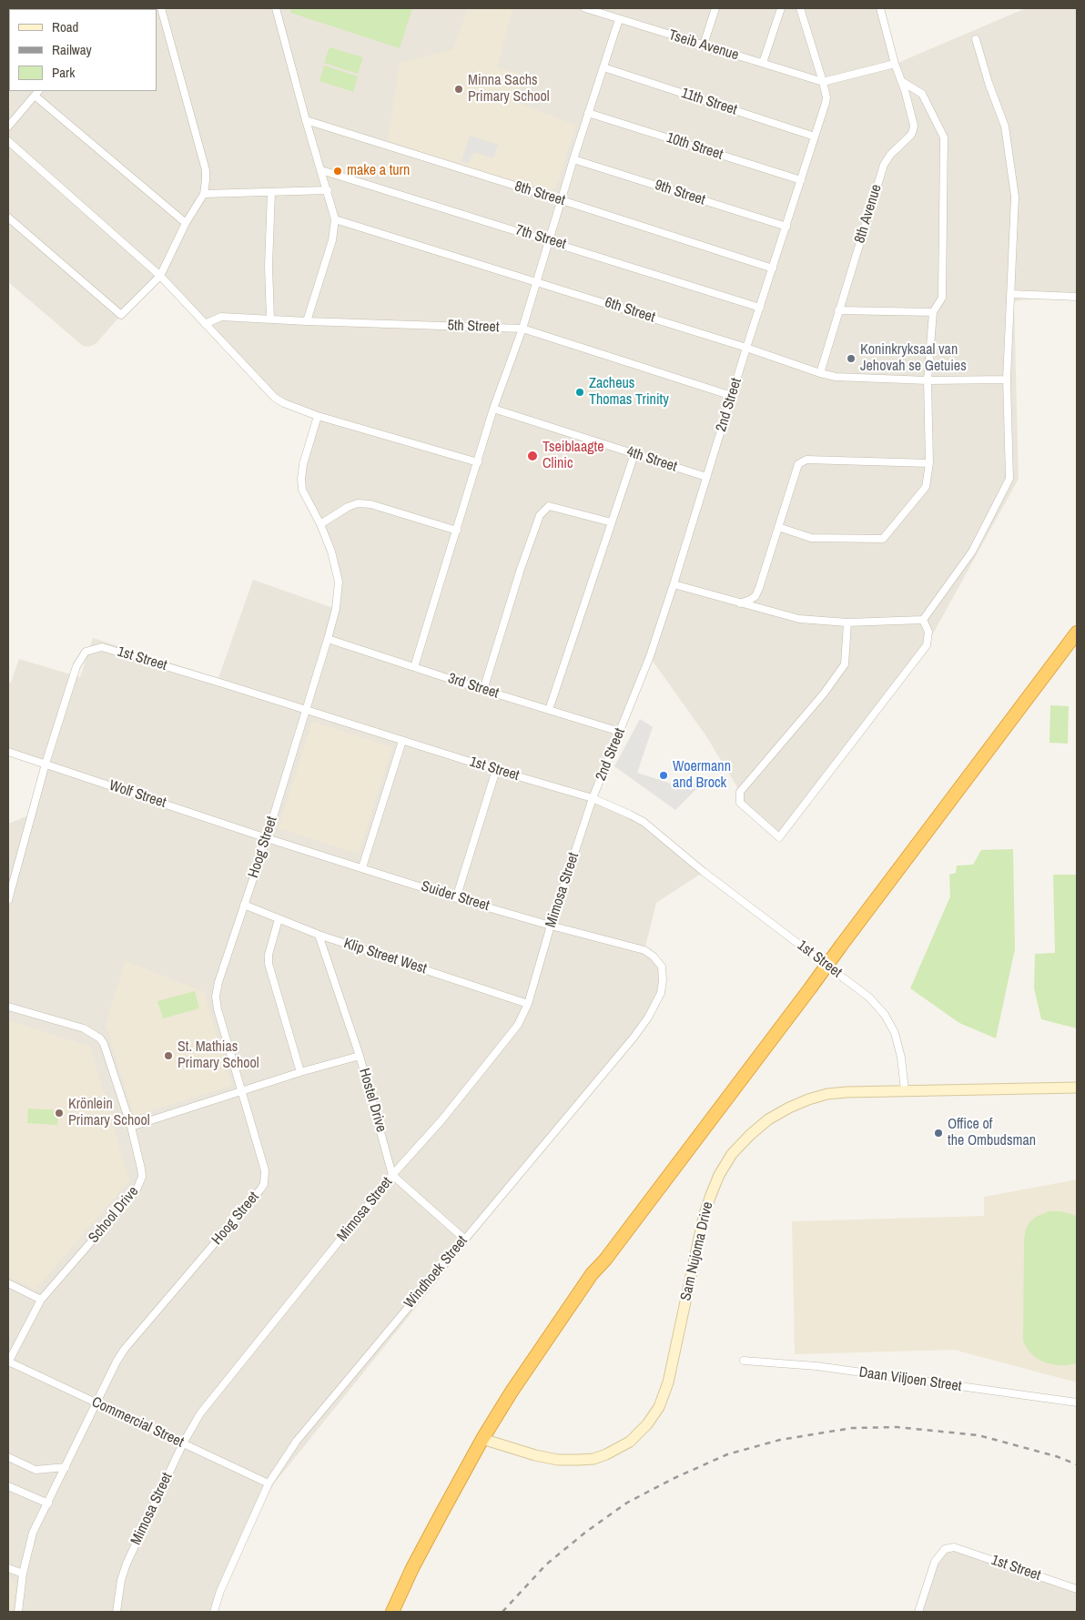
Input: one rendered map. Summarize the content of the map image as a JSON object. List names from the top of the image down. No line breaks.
{"streets":{"main road":["Sam Nujoma Drive"],"street":["Tseib Avenue","11th Street","10th Street","9th Street","8th Street","8th Avenue","7th Street","6th Street","5th Street","2nd Street","4th Street","1st Street","3rd Street","Wolf Street","Hoog Street","Mimosa Street","Suider Street","Klip Street West","Hostel Drive","School Drive","Windhoek Street","Daan Viljoen Street","Commercial Street"]},"crossings":[["Tseib Avenue","2nd Street"],["11th Street","2nd Street"],["10th Street","2nd Street"],["9th Street","2nd Street"],["8th Street","2nd Street"],["8th Avenue","6th Street"],["7th Street","2nd Street"],["6th Street","2nd Street"],["5th Street","2nd Street"],["2nd Street","4th Street"],["2nd Street","1st Street"],["2nd Street","3rd Street"],["2nd Street","Mimosa Street"],["1st Street","Wolf Street"],["1st Street","Hoog Street"],["1st Street","Mimosa Street"],["1st Street","Sam Nujoma Drive"],["3rd Street","Hoog Street"],["Wolf Street","Hoog Street"],["Wolf Street","Suider Street"],["Hoog Street","Suider Street"],["Hoog Street","Klip Street West"],["Hoog Street","Commercial Street"],["Mimosa Street","Suider Street"],["Mimosa Street","Klip Street West"],["Mimosa Street","Hostel Drive"],["Mimosa Street","Commercial Street"],["Suider Street","Windhoek Street"],["Klip Street West","Hostel Drive"],["School Drive","Commercial Street"],["Windhoek Street","Commercial Street"]],"places":["Minna Sachs Primary School","make a turn","Koninkryksaal van Jehovah se Getuies","Zacheus Thomas Trinity","Tseiblaagte Clinic","Woermann and Brock","St. Mathias Primary School","Krönlein Primary School","Office of the Ombudsman"],"legend":["Road","Railway","Park"]}
